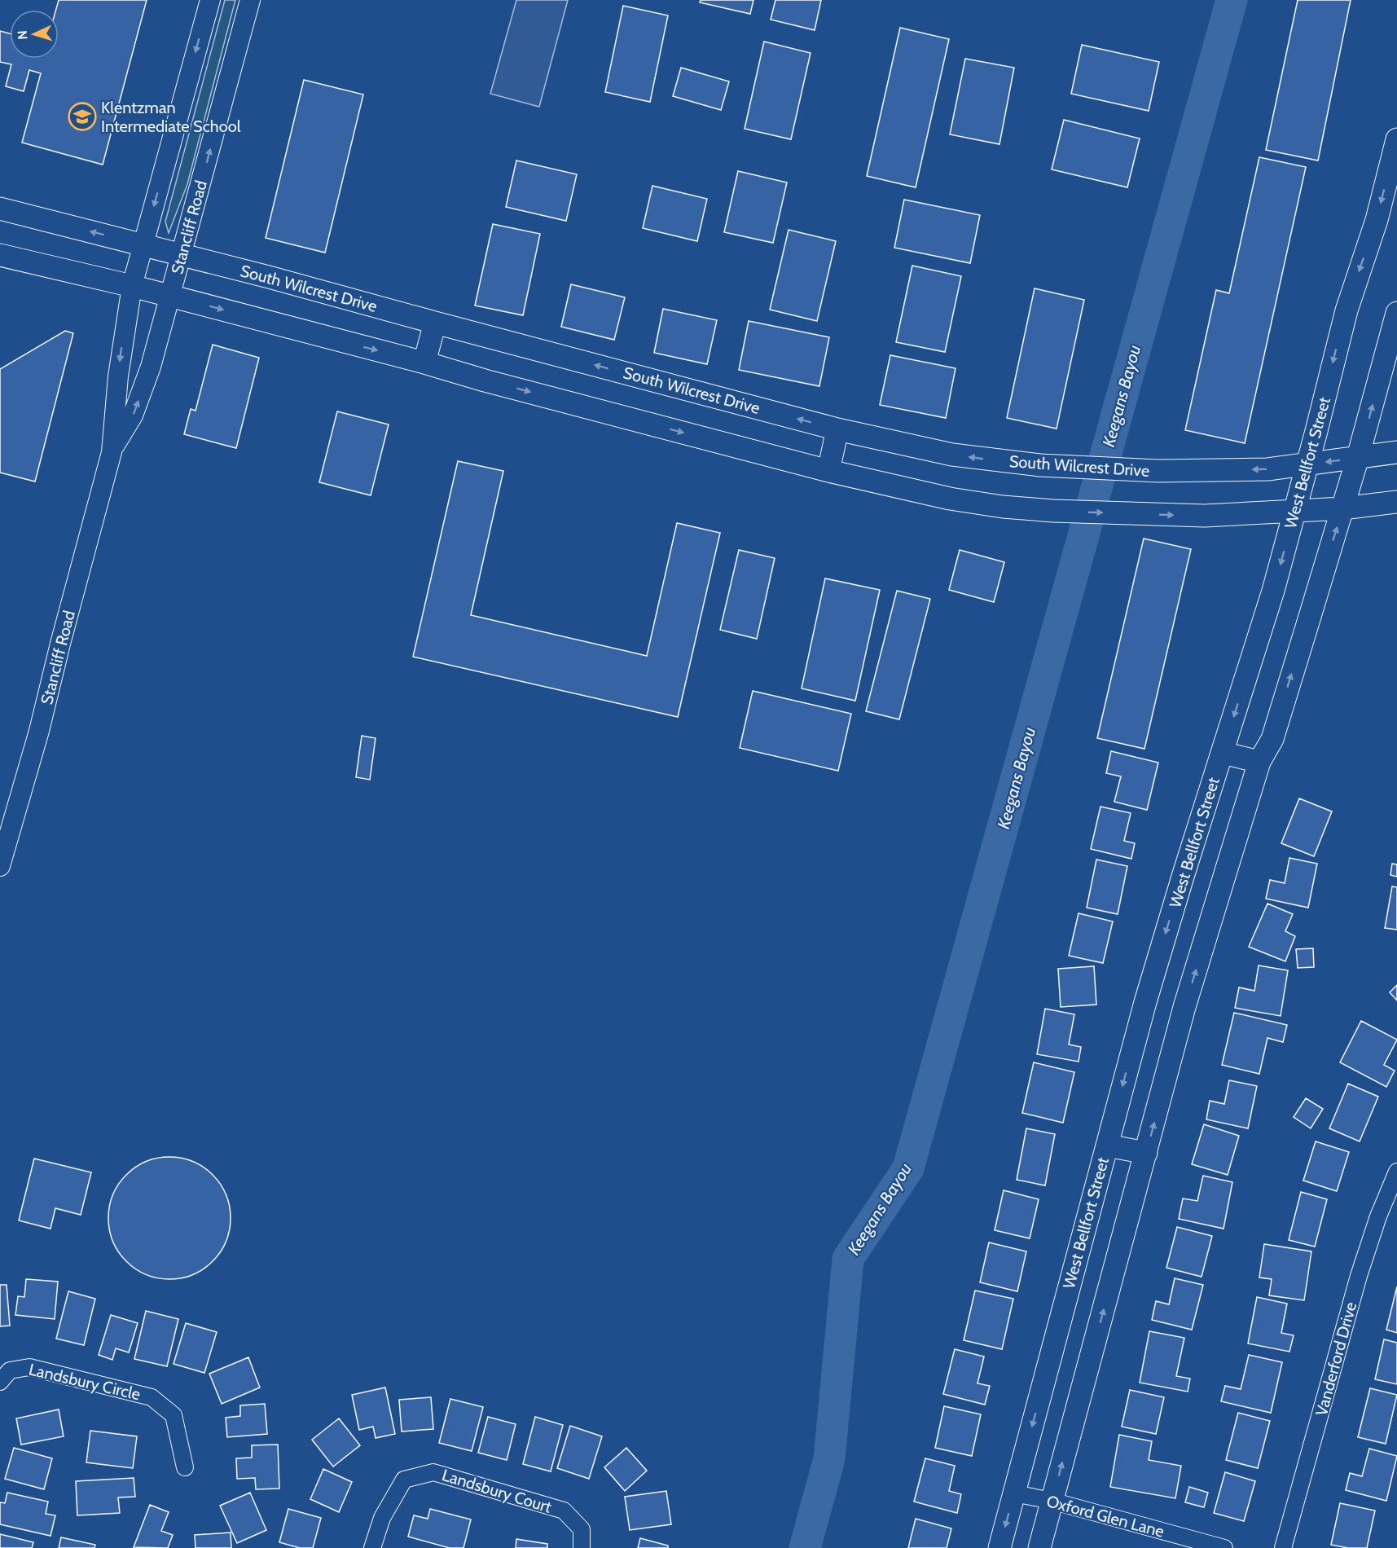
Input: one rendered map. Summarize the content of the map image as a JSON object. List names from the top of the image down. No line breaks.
{"streets":{"main road":["South Wilcrest Drive","West Bellfort Street"],"street":["Stancliff Road","Vanderford Drive","Landsbury Circle","Landsbury Court","Oxford Glen Lane"]},"crossings":[["Stancliff Road","South Wilcrest Drive"],["South Wilcrest Drive","West Bellfort Street"],["West Bellfort Street","Oxford Glen Lane"]],"water":["Keegans Bayou"],"places":{"school or university":["Klentzman Intermediate School"]},"north":"left"}
